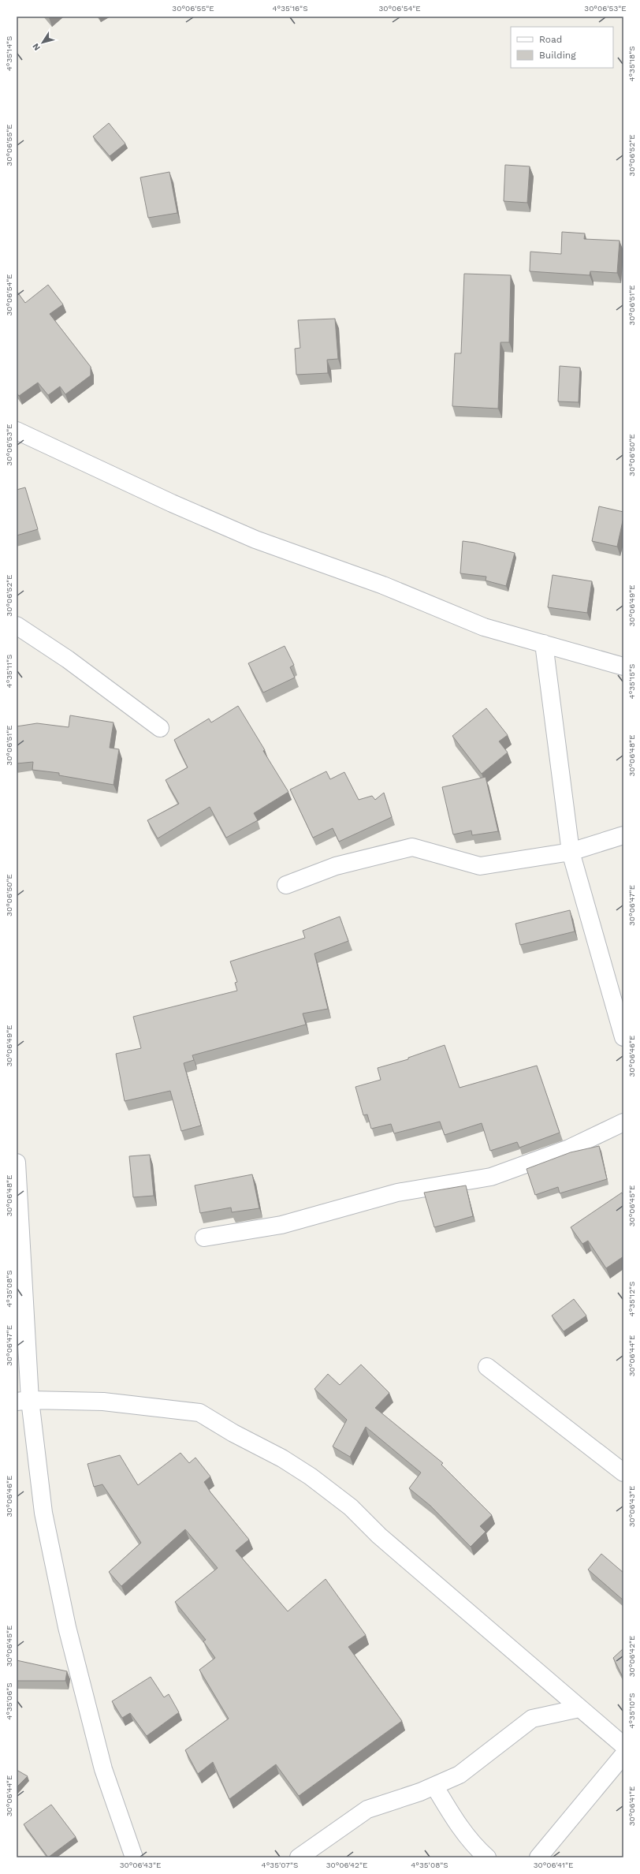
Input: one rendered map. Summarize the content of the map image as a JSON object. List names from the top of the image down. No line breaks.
{"legend":["Road","Building"],"north":"bottom left","coordinates":["30°06'55\"E","4°35'16\"S","30°06'54\"E","30°06'53\"E","4°35'14\"S","4°35'18\"S","30°06'52\"E","30°06'51\"E","30°06'50\"E","30°06'49\"E","4°35'11\"S","4°35'15\"S","30°06'48\"E","30°06'47\"E","30°06'46\"E","30°06'45\"E","4°35'08\"S","4°35'12\"S","30°06'44\"E","30°06'43\"E","30°06'42\"E","4°35'06\"S","4°35'10\"S","30°06'41\"E","4°35'07\"S"]}
